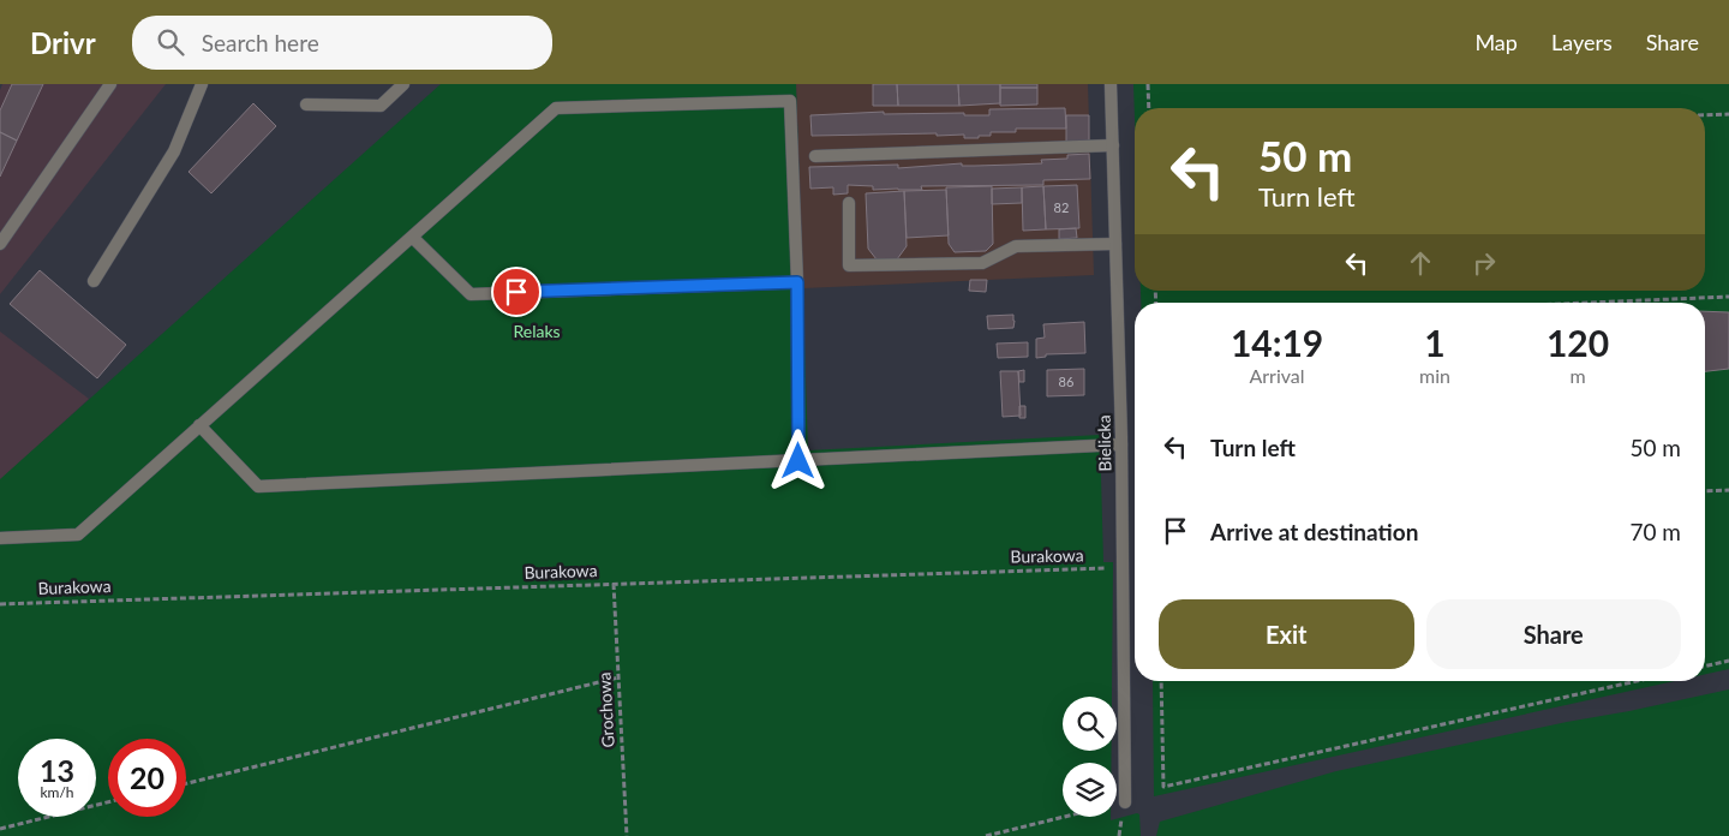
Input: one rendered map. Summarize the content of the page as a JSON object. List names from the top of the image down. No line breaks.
{"streets":{"street":["Bielicka"],"path":["Burakowa","Grochowa"]},"crossings":[["Bielicka","Burakowa"],["Burakowa","Grochowa"]],"parks":["Relaks"],"house_numbers":["82","86"],"page":{"header":"Drivr","search":"Search here","nav":["Map","Layers","Share"],"turn":["50 m","Turn left"],"eta":["14:19","Arrival","1","min","120","m"],"list":[{"name":"Turn left","value":"50 m"},{"name":"Arrive at destination","value":"70 m"}],"buttons":["Exit","Share"],"speed":"13 km/h","limit":"20"}}
